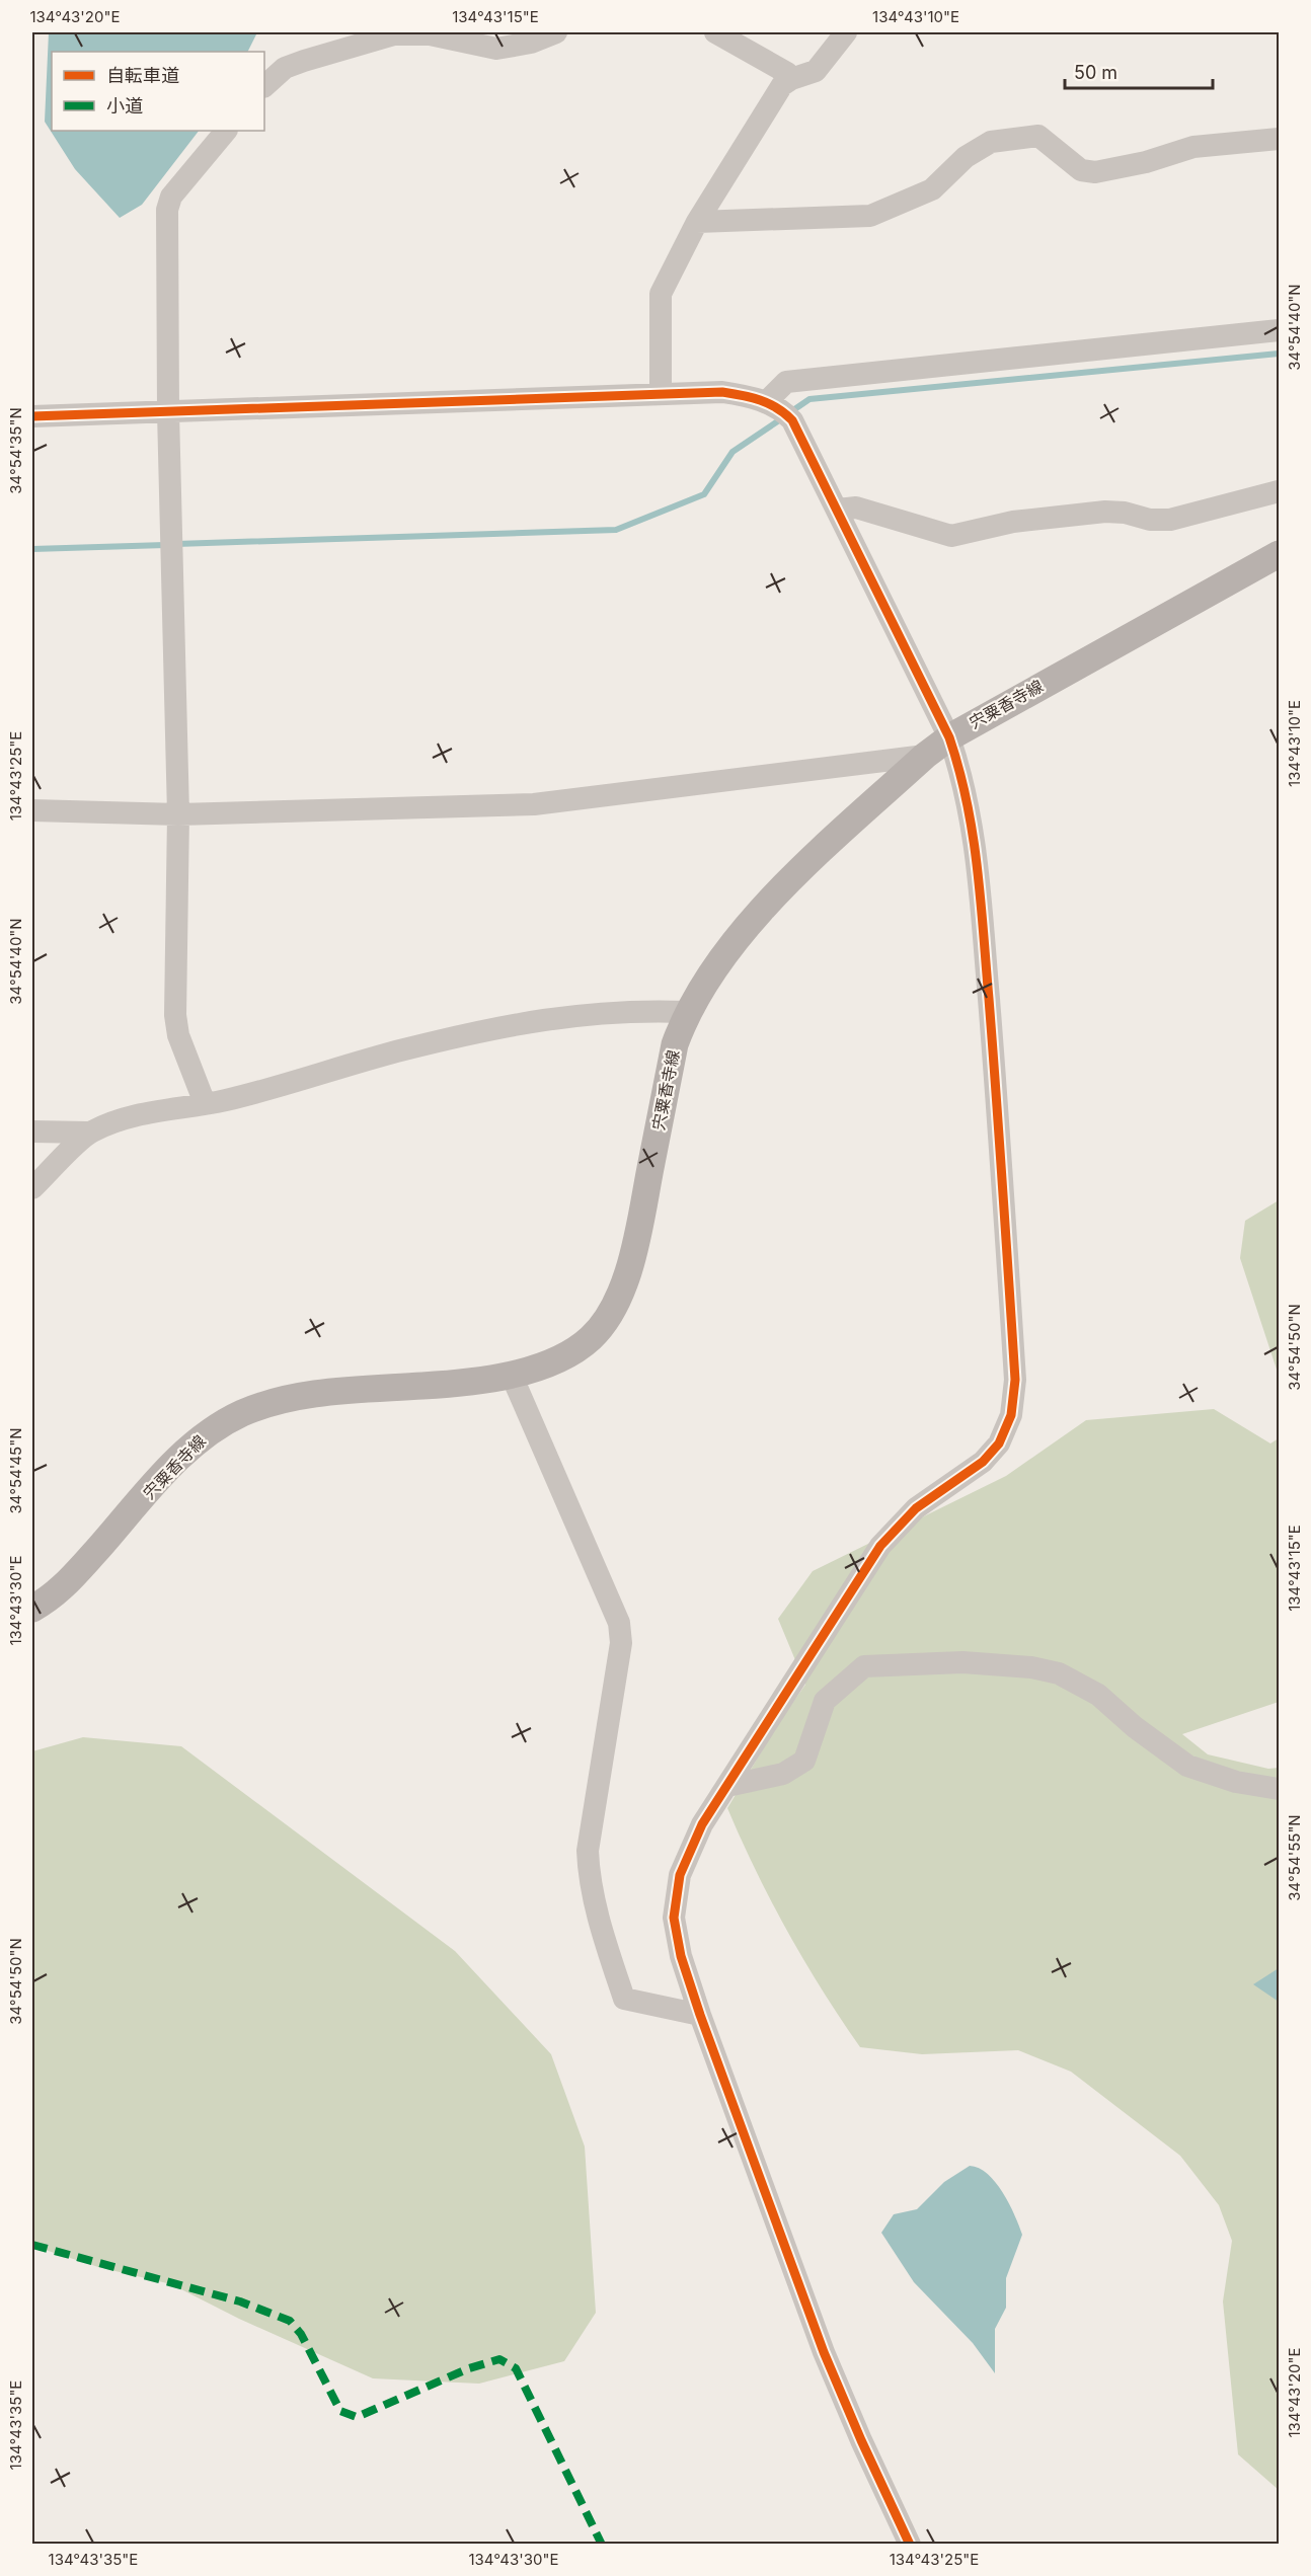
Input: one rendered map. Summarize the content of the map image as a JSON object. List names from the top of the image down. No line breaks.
{"streets":{"main road":["宍粟香寺線"]},"legend":["自転車道","小道"],"scale_bar":"50 m","coordinates":["134°43'20\"E","134°43'15\"E","134°43'10\"E","34°54'40\"N","34°54'35\"N","134°43'25\"E","34°54'50\"N","34°54'45\"N","134°43'30\"E","34°54'55\"N","134°43'35\"E"]}
